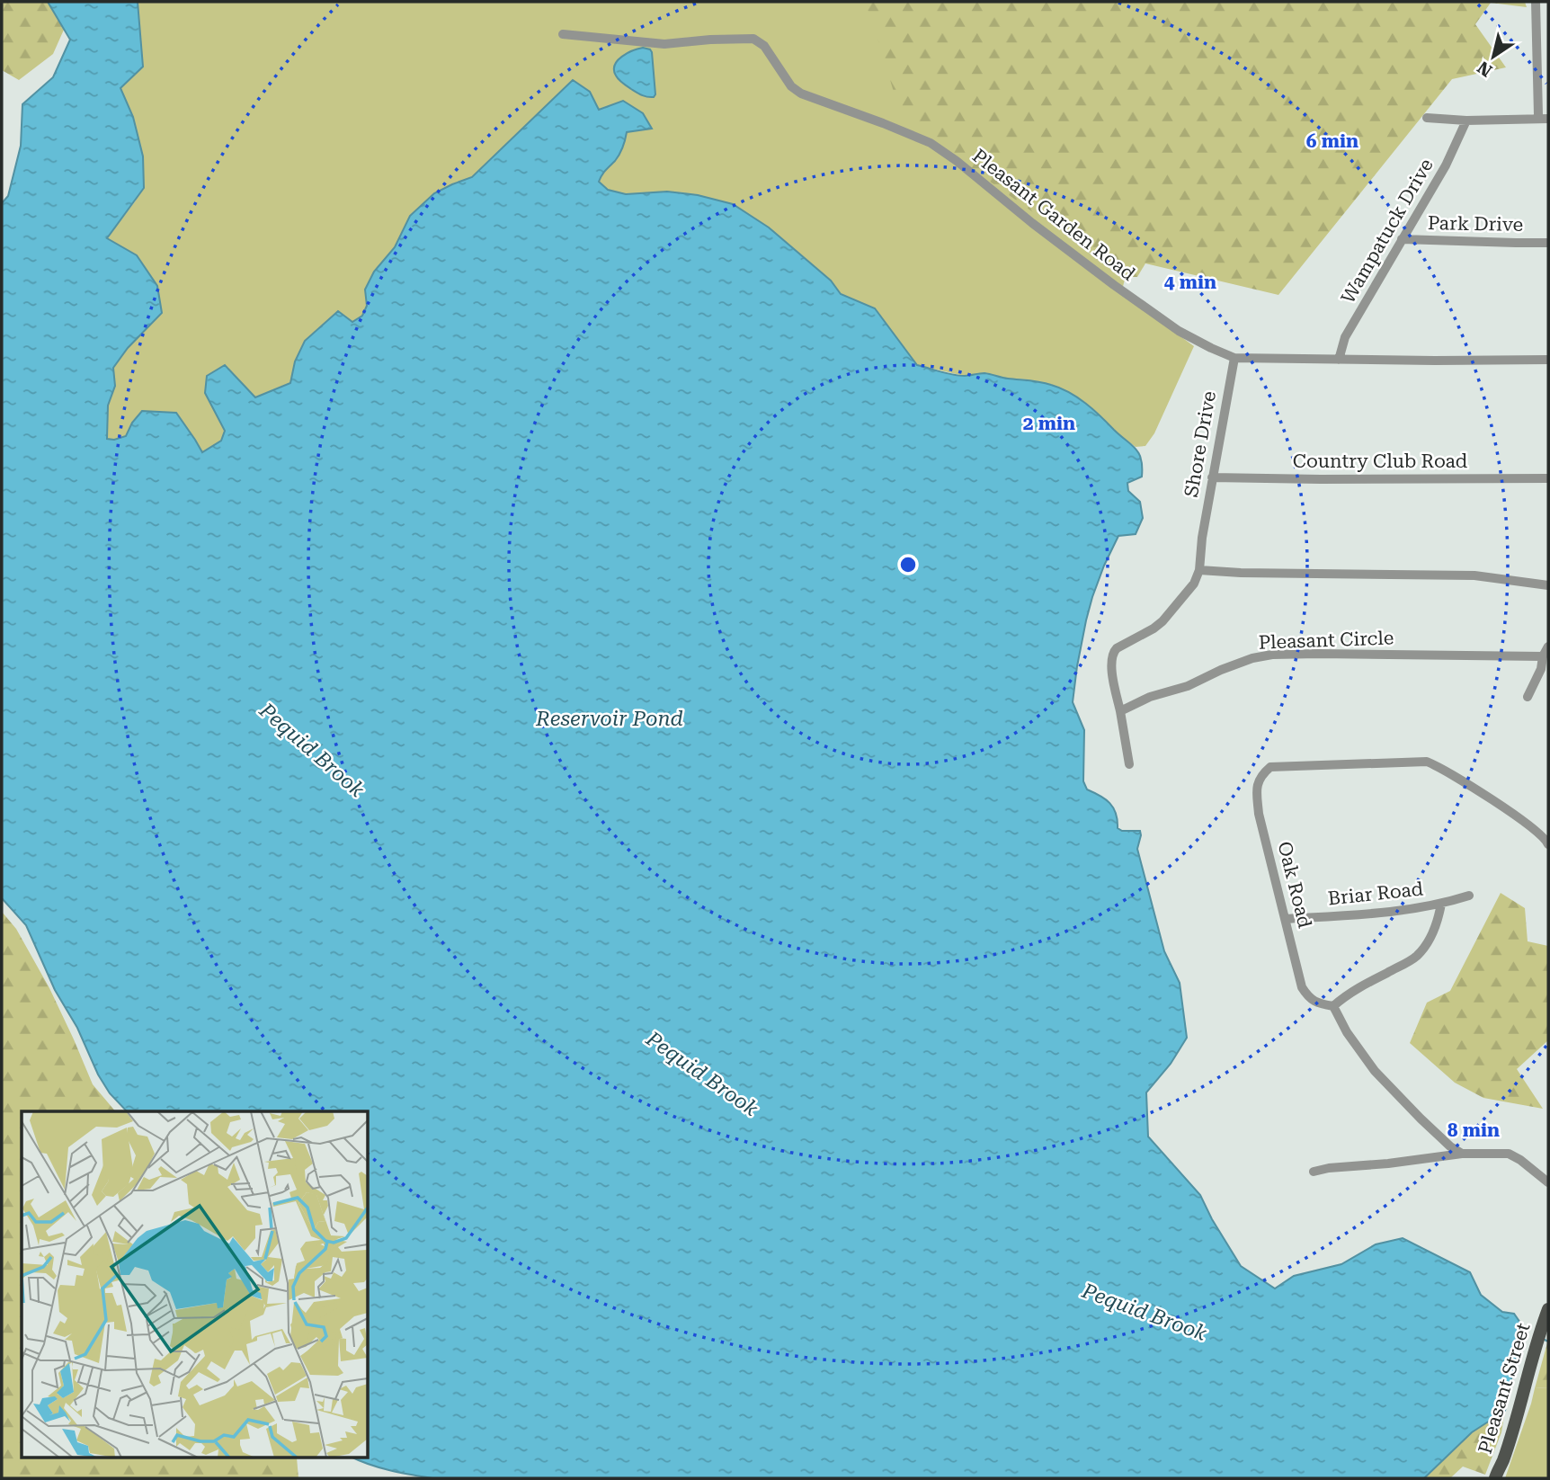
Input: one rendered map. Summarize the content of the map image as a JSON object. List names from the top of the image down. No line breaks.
{"streets":{"main road":["Pleasant Street"],"street":["Pleasant Garden Road","Park Drive","Wampatuck Drive","Shore Drive","Country Club Road","Pleasant Circle","Oak Road","Briar Road"]},"crossings":[["Pleasant Garden Road","Wampatuck Drive"],["Pleasant Garden Road","Shore Drive"],["Park Drive","Wampatuck Drive"],["Shore Drive","Country Club Road"],["Oak Road","Briar Road"]],"water":["Reservoir Pond","Pequid Brook"],"north":"bottom left","rings":["6 min","4 min","2 min","8 min"]}
